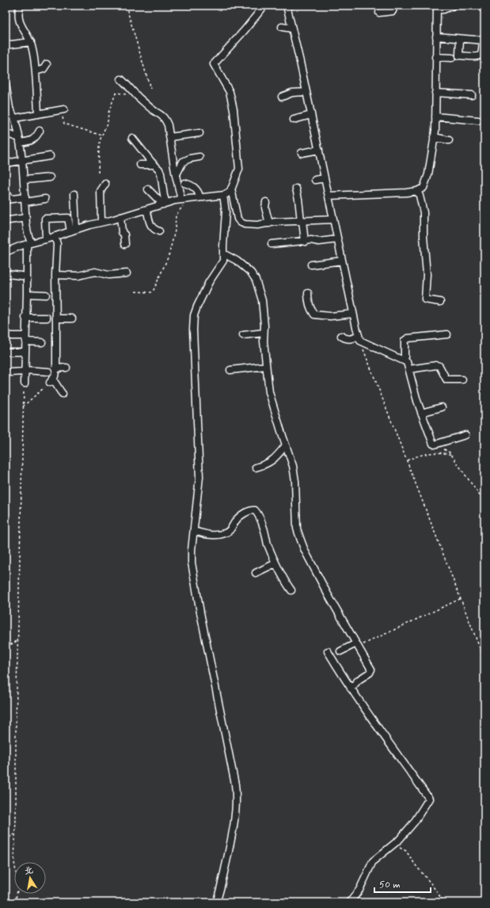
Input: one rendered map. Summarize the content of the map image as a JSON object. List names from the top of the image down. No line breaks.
{"scale_bar":"50 m","north":"top"}
